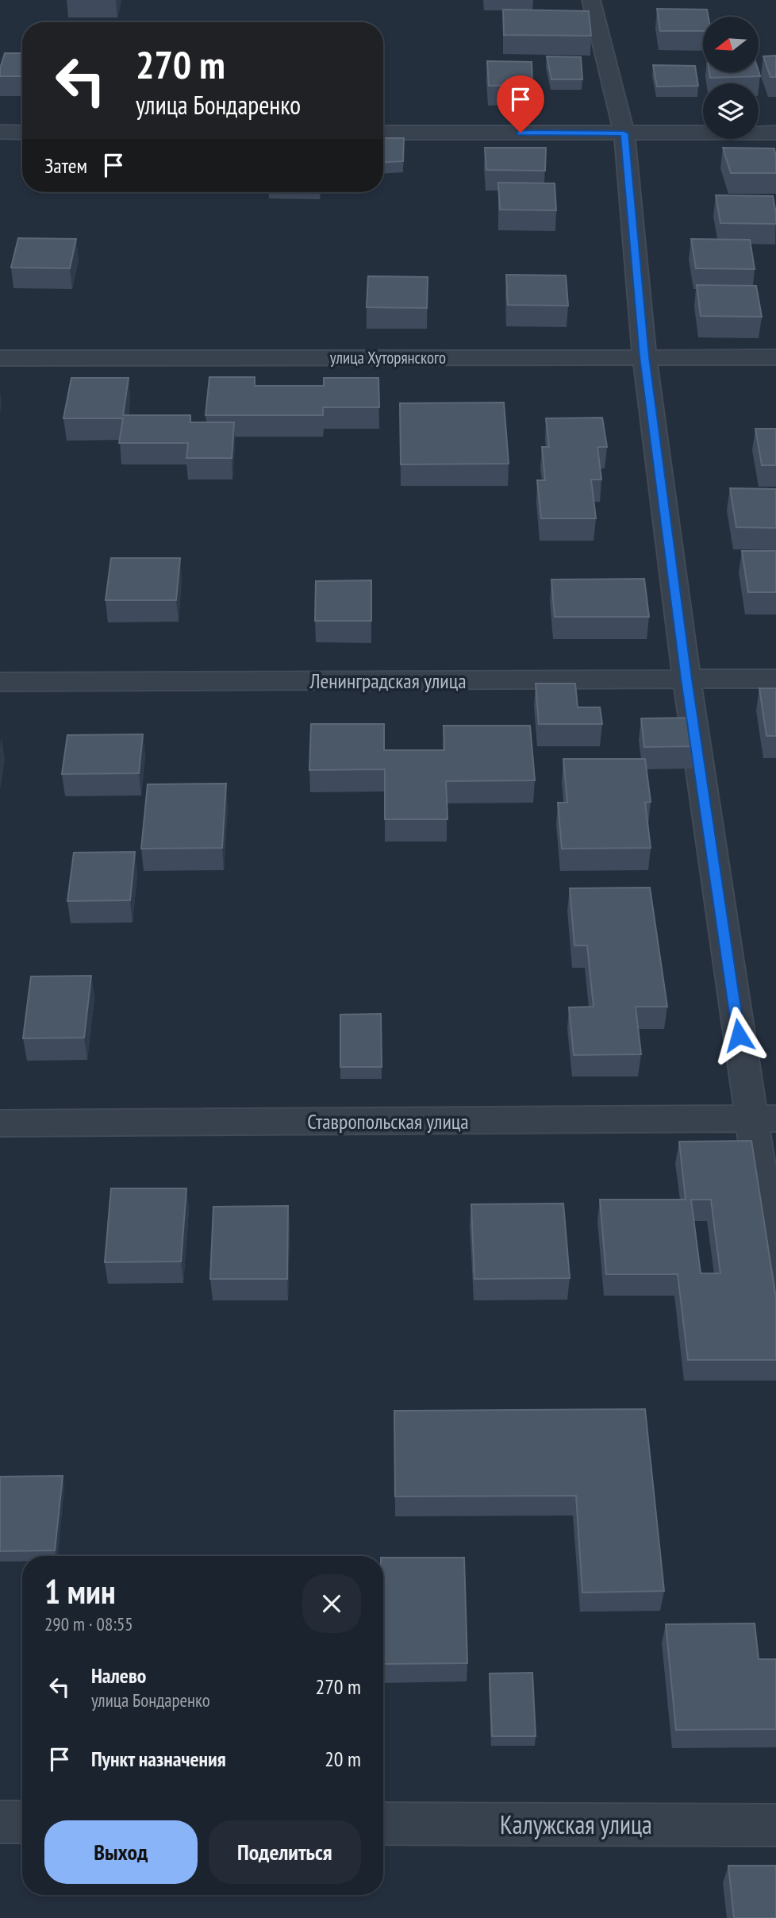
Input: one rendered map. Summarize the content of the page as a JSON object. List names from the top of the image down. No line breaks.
{"streets":{"street":["улица Хуторянского","Ленинградская улица","Ставропольская улица","Калужская улица"]},"north":"left","page":{"turn":["270 m","улица Бондаренко"],"then":"Затем","heading":["1 мин","290 m · 08:55"],"list":[{"name":"Налево","note":"улица Бондаренко","value":"270 m"},{"name":"Пункт назначения","value":"20 m"}],"buttons":["Выход","Поделиться"]}}
